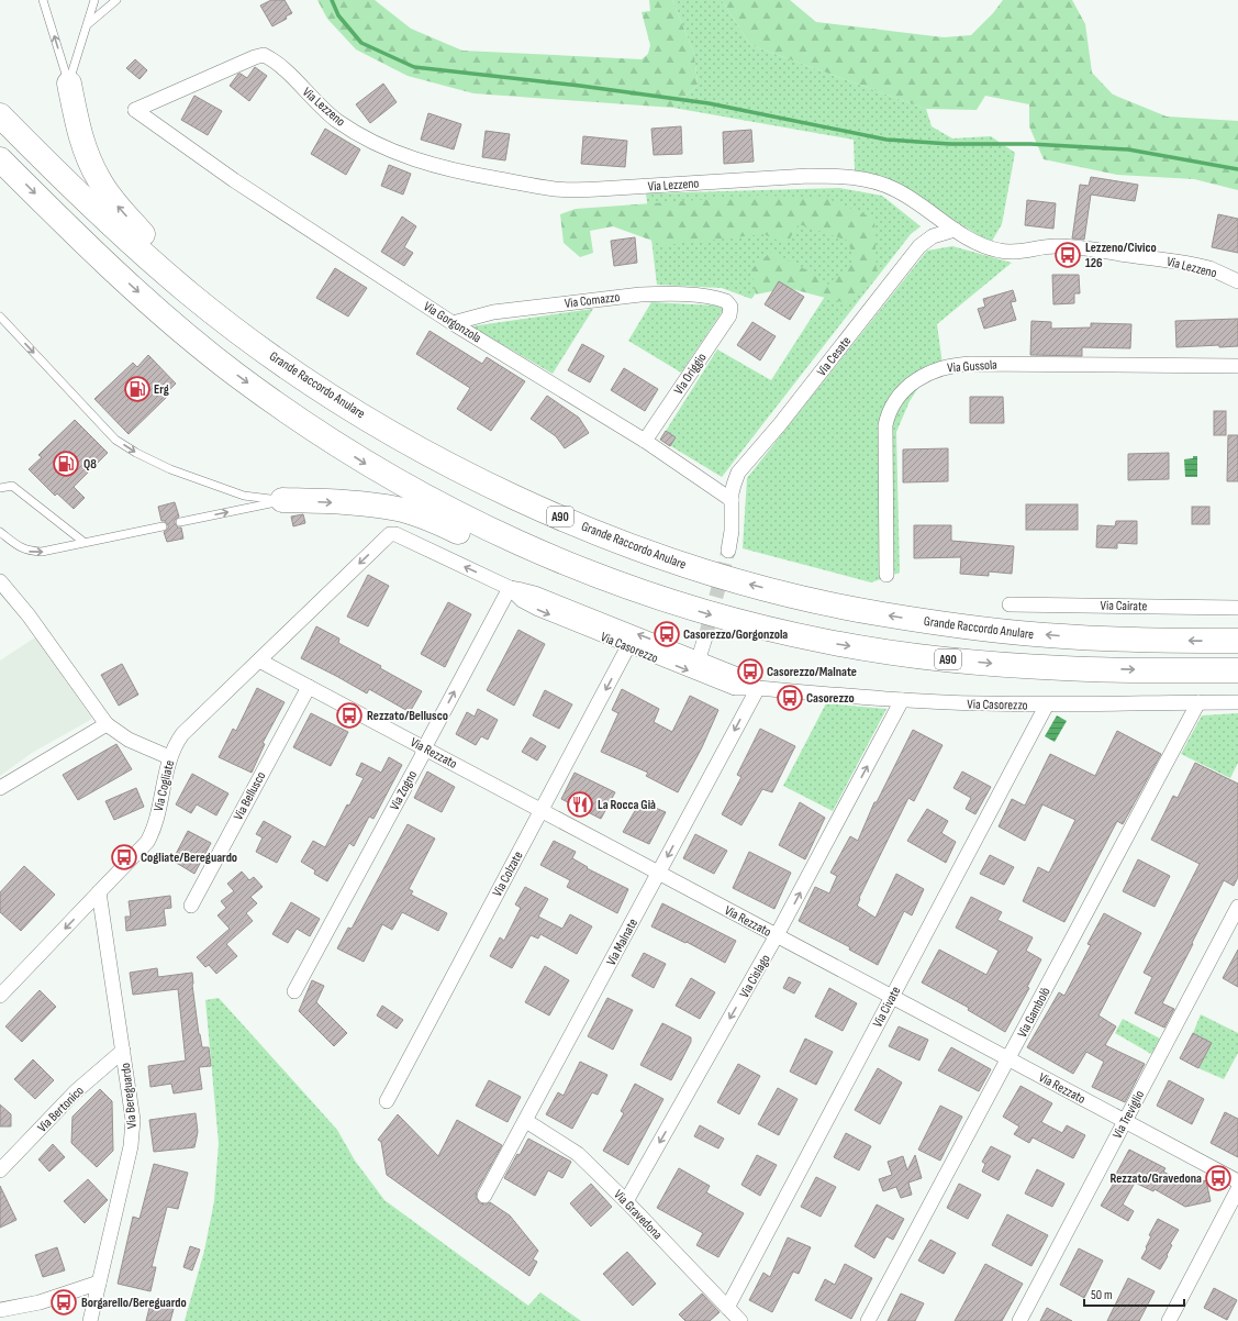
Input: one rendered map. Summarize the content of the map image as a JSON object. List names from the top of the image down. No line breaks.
{"streets":{"highway":["Grande Raccordo Anulare","A90"],"street":["Via Lezzeno","Via Comazzo","Via Gorgonzola","Via Cesate","Via Gussola","Via Origgio","Via Cairate","Via Casorezzo","Via Rezzato","Via Cogliate","Via Zogno","Via Bellusco","Via Colzate","Via Malnate","Via Cislago","Via Civate","Via Gambolò","Via Bereguardo","Via Bertonico","Via Treviglio","Via Gravedona"]},"crossings":[["Via Lezzeno","Via Gorgonzola"],["Via Lezzeno","Via Cesate"],["Via Comazzo","Via Gorgonzola"],["Via Comazzo","Via Origgio"],["Via Gorgonzola","Via Cesate"],["Via Gorgonzola","Via Origgio"],["Via Casorezzo","Via Cogliate"],["Via Casorezzo","Via Zogno"],["Via Casorezzo","Via Colzate"],["Via Casorezzo","Via Malnate"],["Via Casorezzo","Via Cislago"],["Via Casorezzo","Via Civate"],["Via Casorezzo","Via Gambolò"],["Via Rezzato","Via Cogliate"],["Via Rezzato","Via Zogno"],["Via Rezzato","Via Bellusco"],["Via Rezzato","Via Colzate"],["Via Rezzato","Via Malnate"],["Via Rezzato","Via Cislago"],["Via Rezzato","Via Civate"],["Via Rezzato","Via Gambolò"],["Via Rezzato","Via Treviglio"],["Via Cogliate","Via Bereguardo"],["Via Malnate","Via Gravedona"],["Via Cislago","Via Gravedona"],["Via Civate","Via Gravedona"],["Via Bereguardo","Via Bertonico"]],"one_way":["Via Cogliate","Via Zogno","Via Colzate","Via Malnate"],"places":{"bus stop":["Lezzeno/Civico 126","Casorezzo/Gorgonzola","Casorezzo/Malnate","Casorezzo","Rezzato/Bellusco","Cogliate/Bereguardo","Rezzato/Gravedona","Borgarello/Bereguardo"],"fuel station":["Erg","Q8"],"restaurant":["La Rocca Già"]},"scale_bar":"50 m"}
